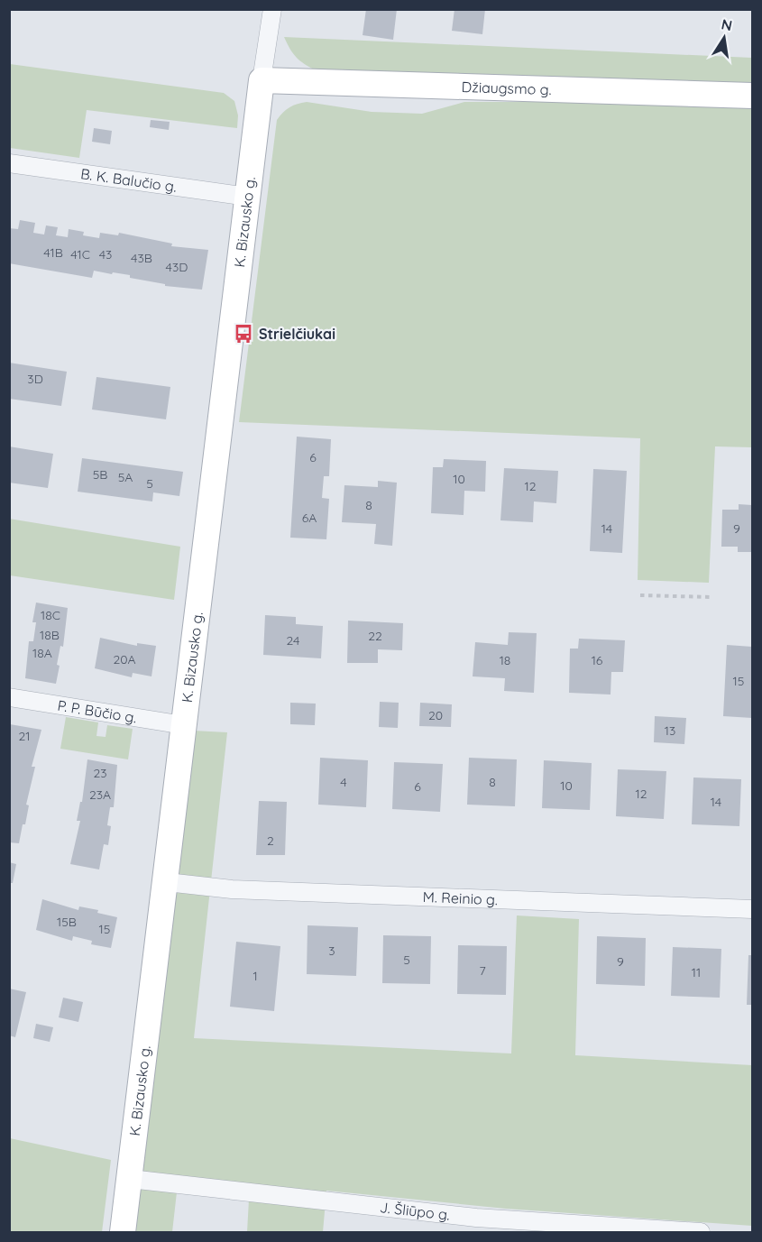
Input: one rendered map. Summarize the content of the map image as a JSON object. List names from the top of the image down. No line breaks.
{"streets":{"street":["Džiaugsmo g.","B. K. Balučio g.","K. Bizausko g.","P. P. Būčio g.","M. Reinio g.","J. Šliūpo g."]},"crossings":[["Džiaugsmo g.","K. Bizausko g."],["B. K. Balučio g.","K. Bizausko g."],["K. Bizausko g.","P. P. Būčio g."],["K. Bizausko g.","M. Reinio g."],["K. Bizausko g.","J. Šliūpo g."]],"places":{"bus stop":["Strielčiukai"]},"house_numbers":["41B","41C","43","43B","43D","3D","6","5B","5A","10","5","12","8","6A","14","9","18C","18B","22","24","18A","20A","18","16","15","20","13","21","23","4","8","10","6","12","23A","14","2","15B","15","3","5","9","7","11","1"],"north":"top"}
